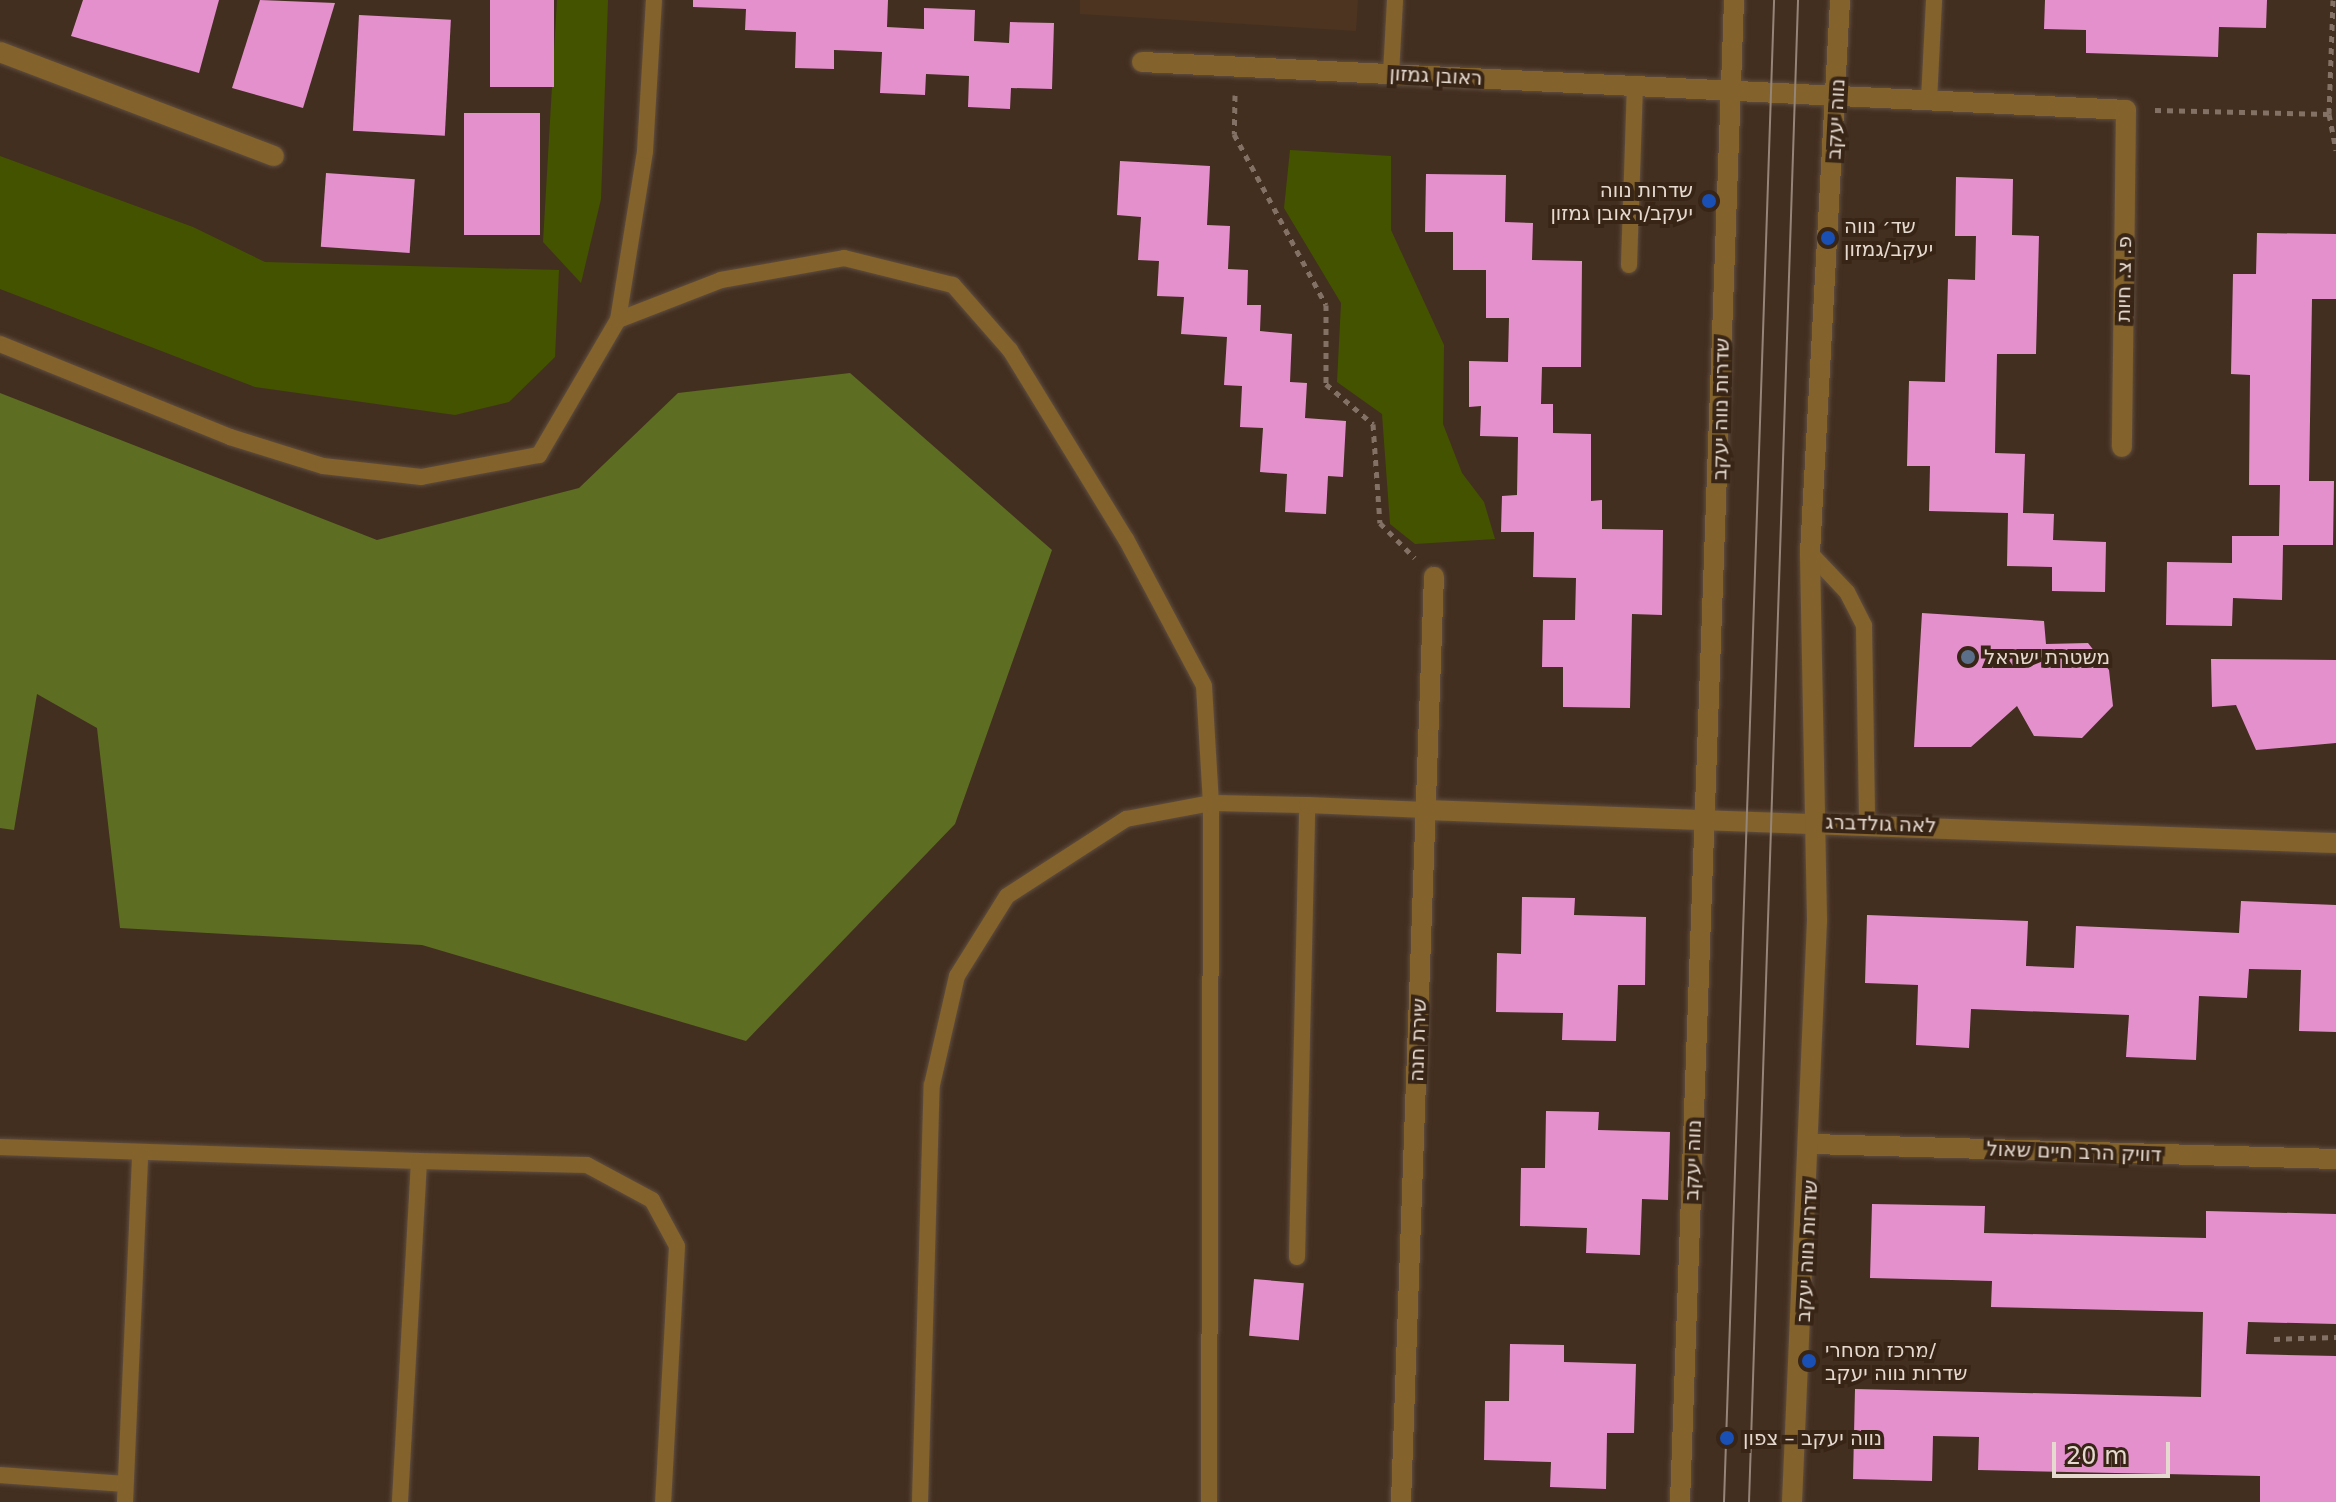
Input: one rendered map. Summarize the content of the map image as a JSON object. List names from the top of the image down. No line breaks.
{"streets":{"street":["ראובן גמזון","נווה יעקב","פ. צ. חיות","שדרות נווה יעקב","לאה גולדברג","שירת חנה","דוויק הרב חיים שאול"]},"crossings":[["ראובן גמזון","נווה יעקב"],["ראובן גמזון","פ. צ. חיות"],["ראובן גמזון","שדרות נווה יעקב"],["נווה יעקב","שדרות נווה יעקב"],["נווה יעקב","לאה גולדברג"],["שדרות נווה יעקב","לאה גולדברג"],["שדרות נווה יעקב","דוויק הרב חיים שאול"],["לאה גולדברג","שירת חנה"]],"places":["שדרות נווה יעקב/ראובן גמזון","שד׳ נווה יעקב/גמזון","משטרת ישראל","מרכז מסחרי/ שדרות נווה יעקב","נווה יעקב – צפון"],"scale_bar":"20 m"}
